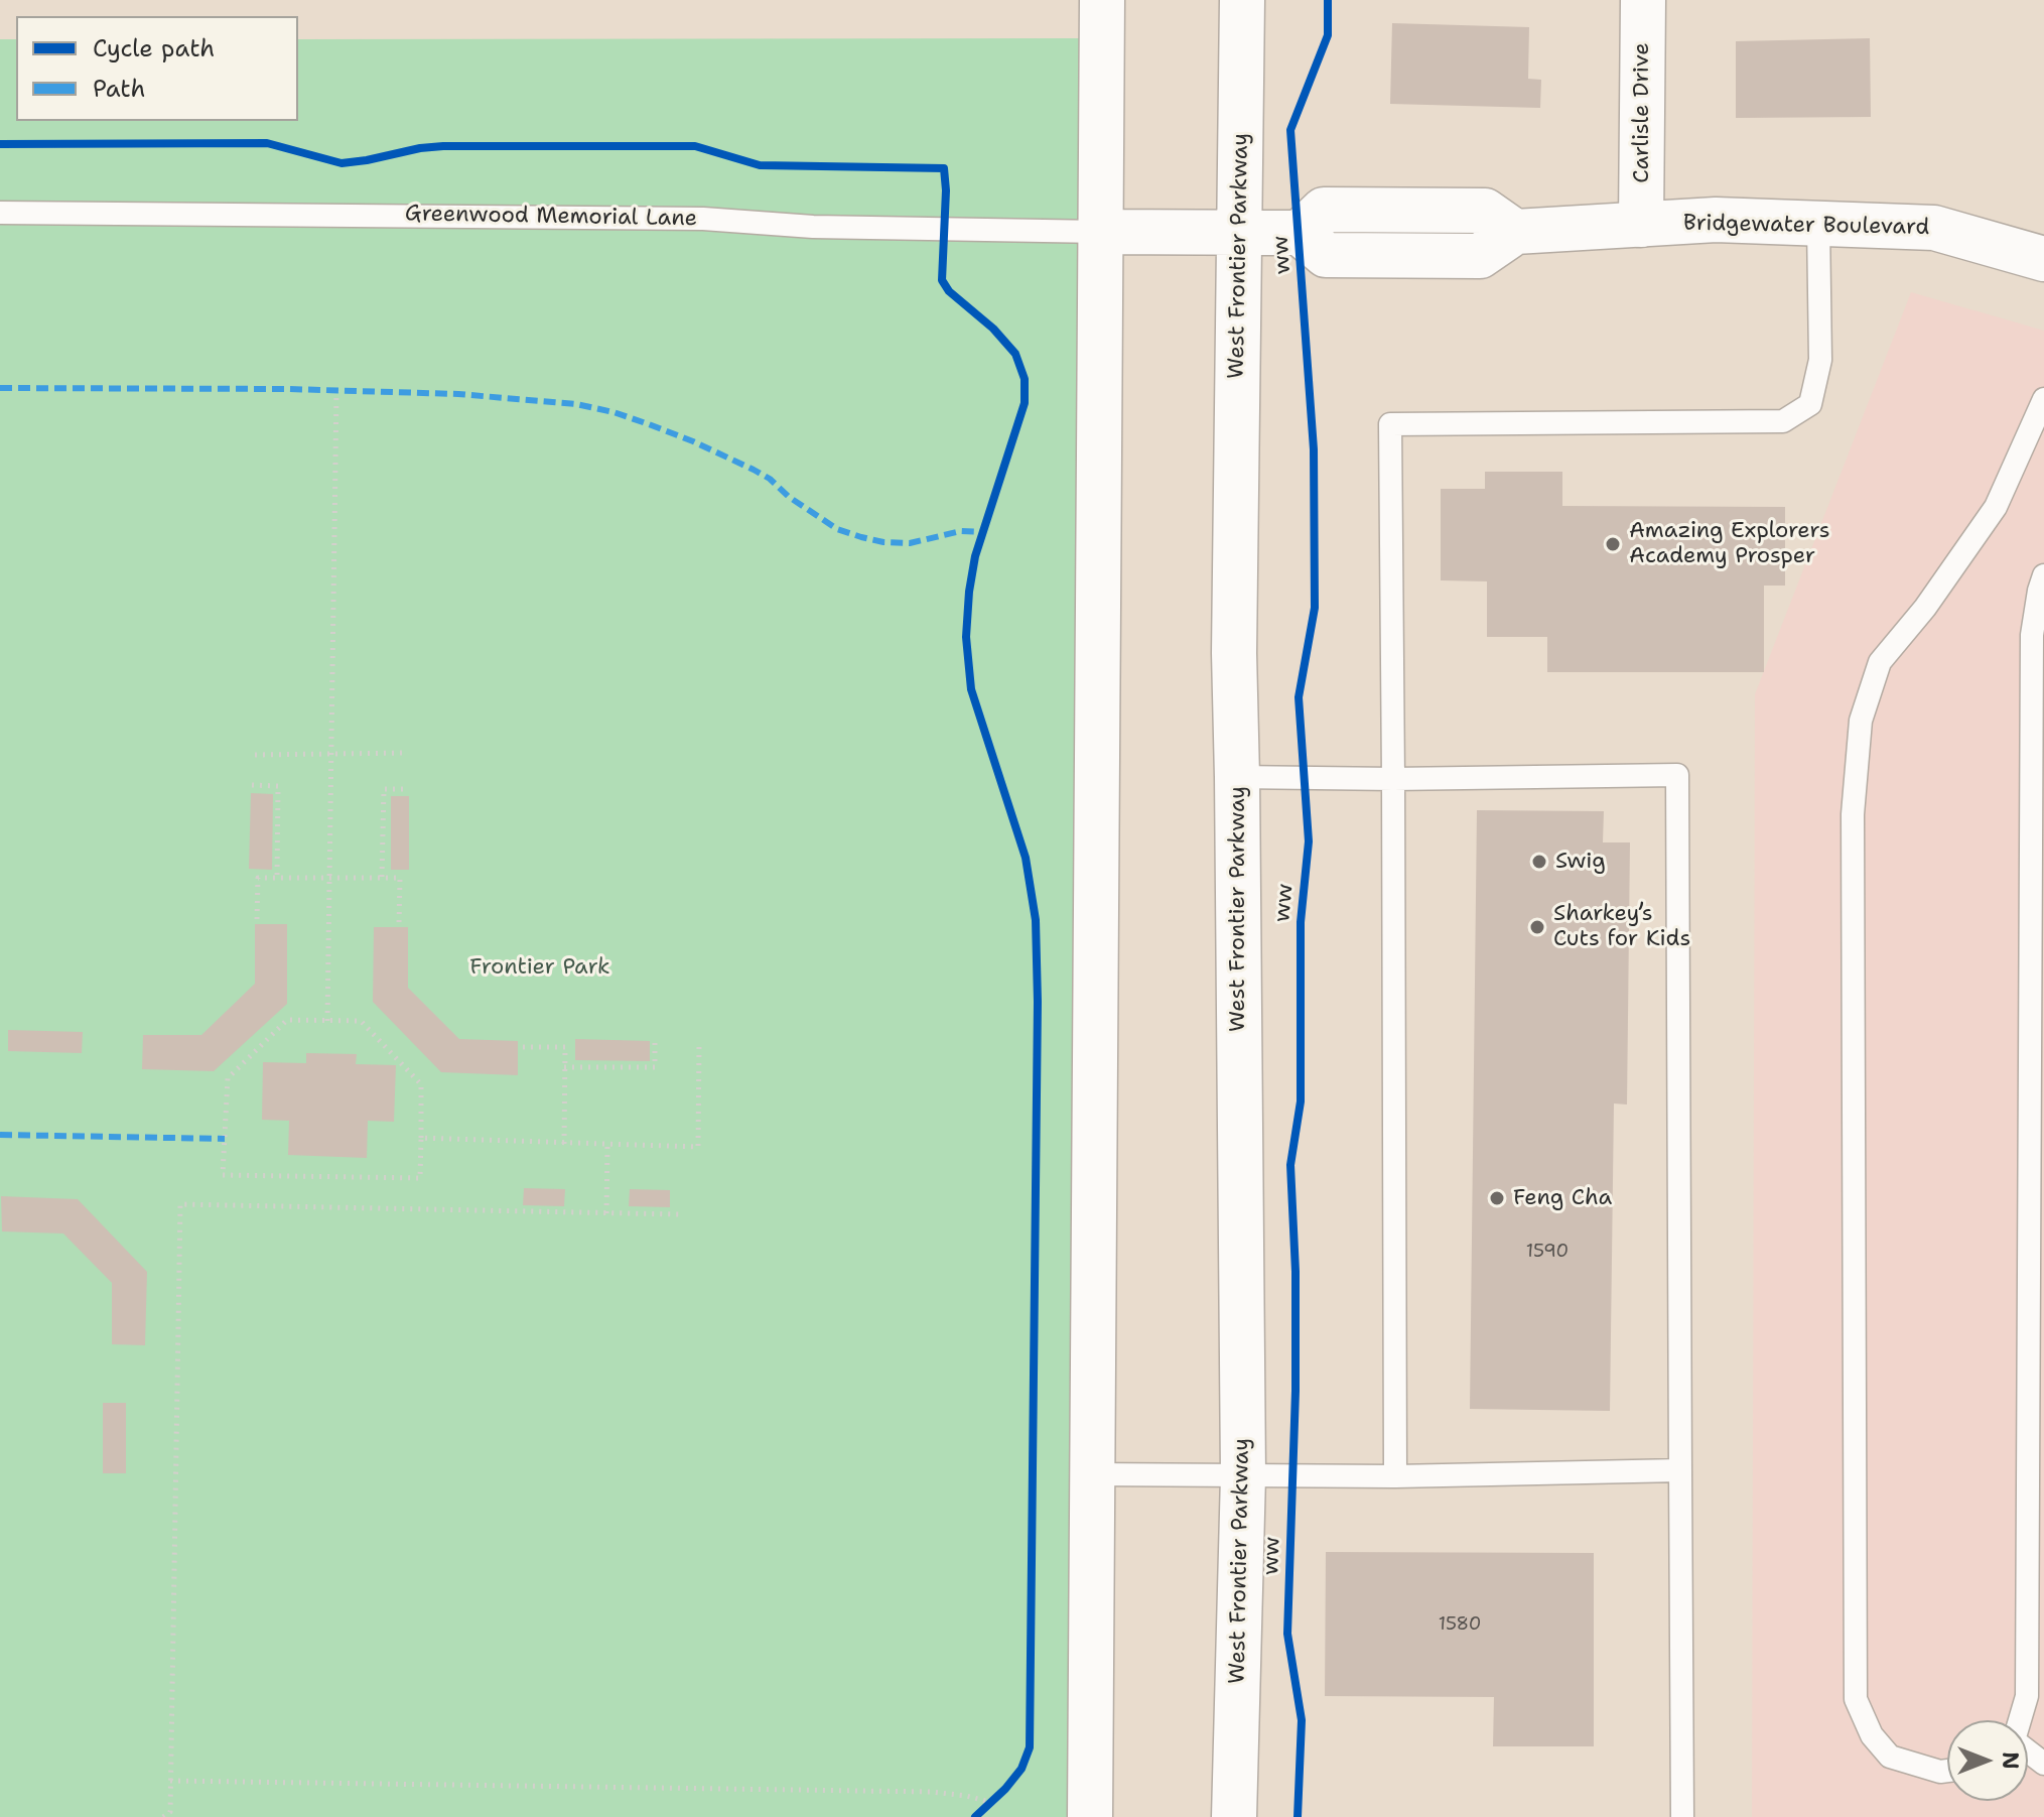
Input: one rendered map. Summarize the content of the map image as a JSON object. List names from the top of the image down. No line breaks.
{"streets":{"street":["Carlisle Drive","Bridgewater Boulevard","West Frontier Parkway"],"lane":["Greenwood Memorial Lane"],"cycle path":["ww"]},"crossings":[["Carlisle Drive","Bridgewater Boulevard"],["Greenwood Memorial Lane","Bridgewater Boulevard"],["Bridgewater Boulevard","West Frontier Parkway"]],"parks":["Frontier Park"],"places":["Amazing Explorers Academy Prosper","Swig","Sharkey’s Cuts for Kids","Feng Cha"],"house_numbers":["1590","1580"],"legend":["Cycle path","Path"],"north":"right"}
